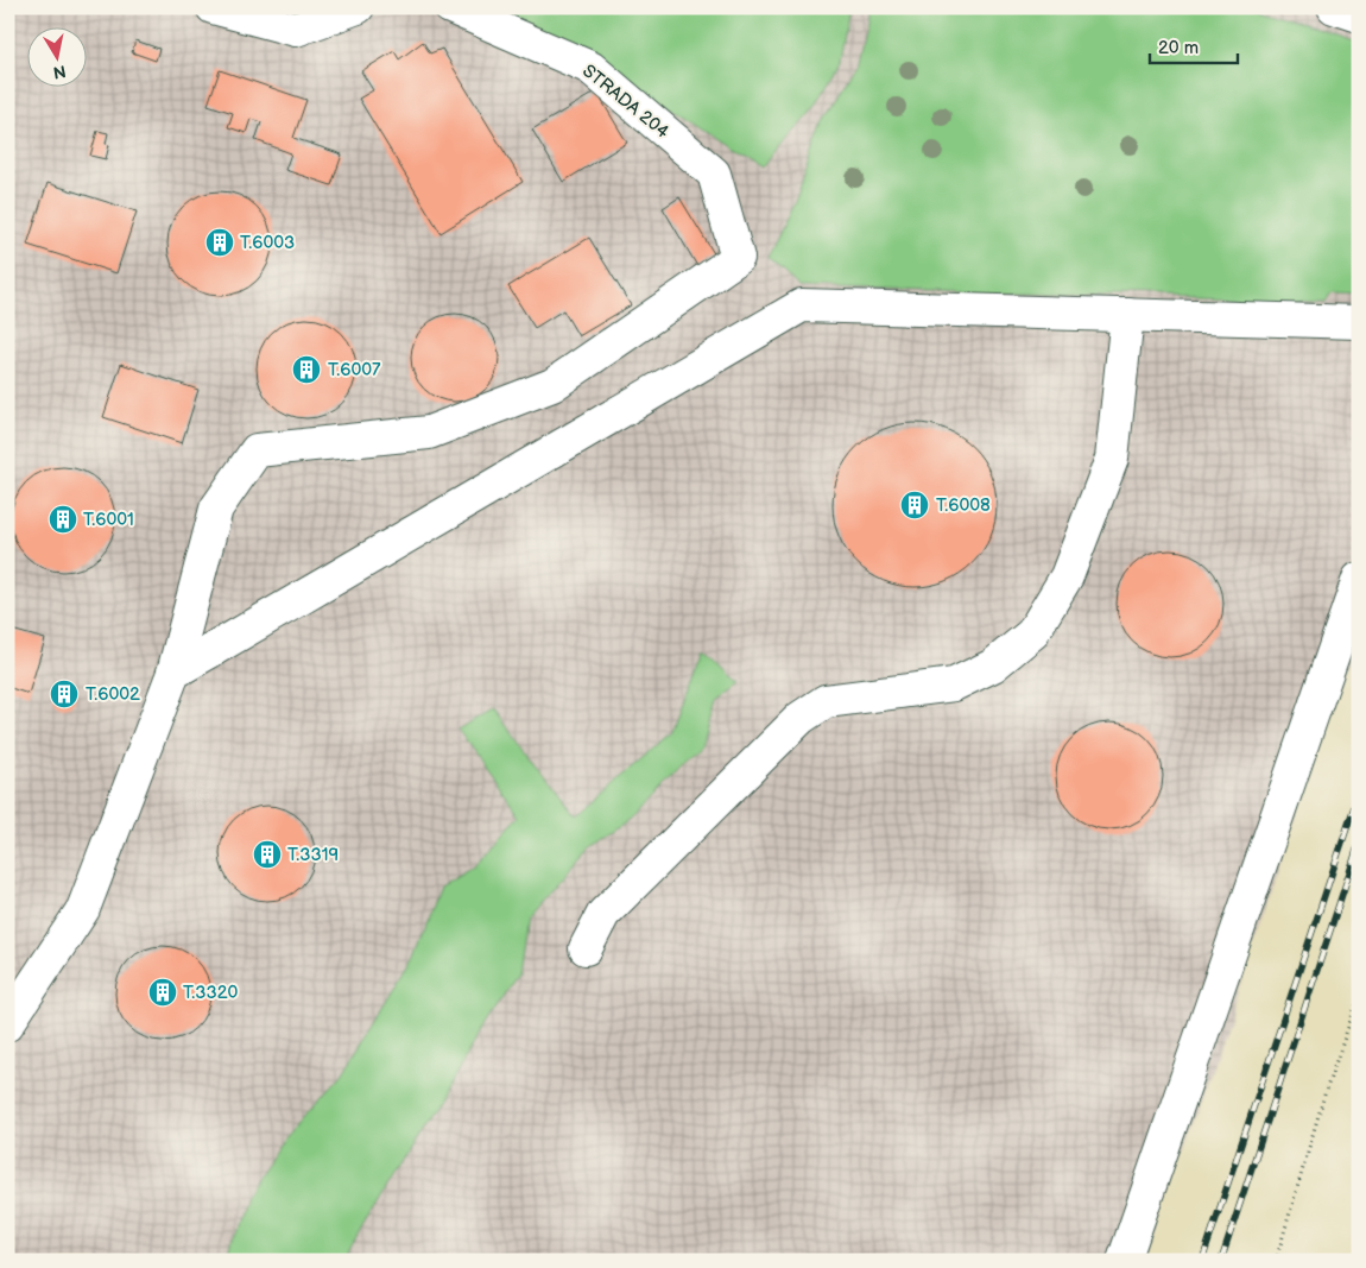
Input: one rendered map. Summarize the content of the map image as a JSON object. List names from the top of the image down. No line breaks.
{"streets":{"main road":["STRADA 204"]},"places":{"building":["T.6003","T.6007","T.6008","T.6001","T.6002","T.3319","T.3320"]},"scale_bar":"20 m","north":"bottom"}
